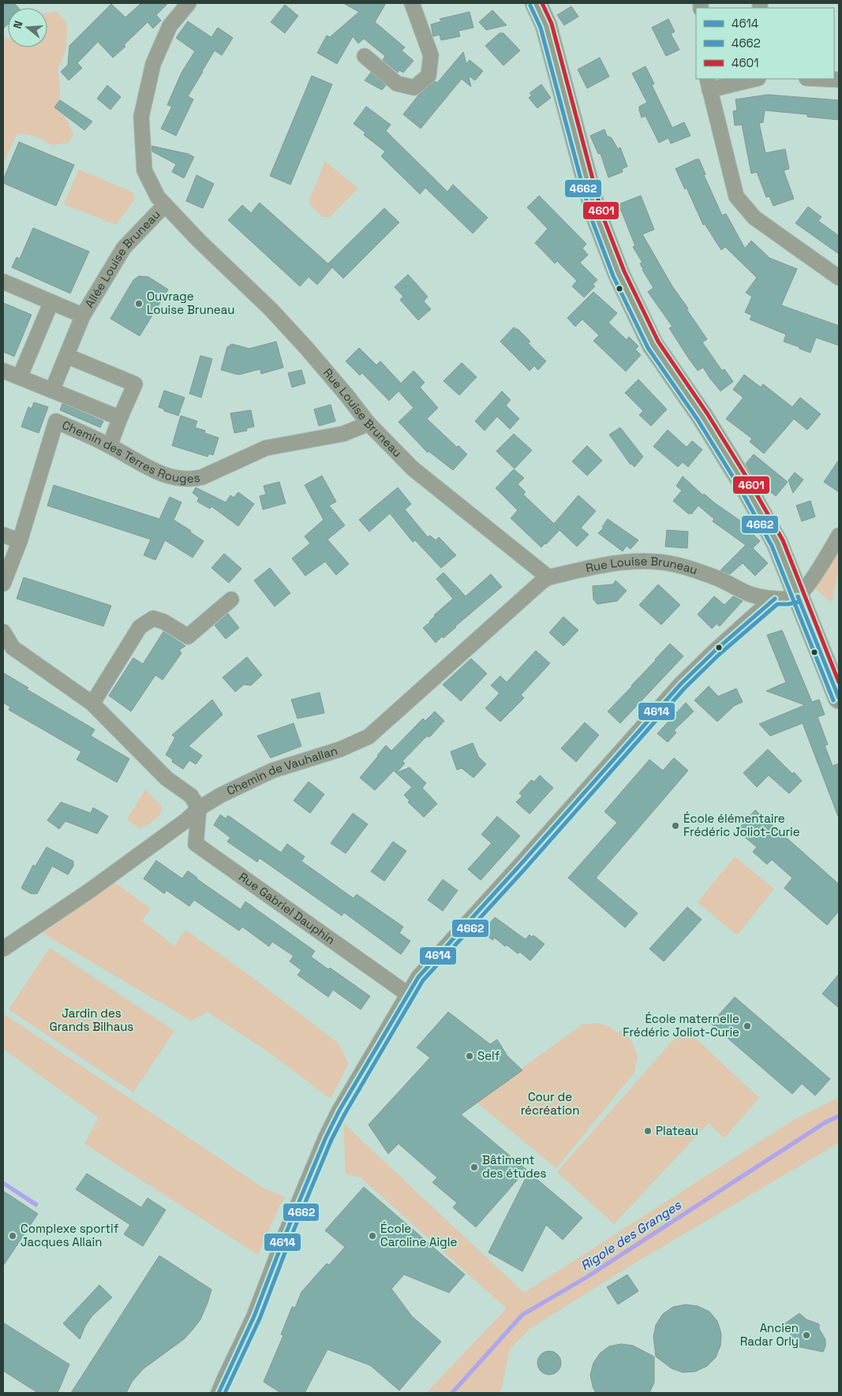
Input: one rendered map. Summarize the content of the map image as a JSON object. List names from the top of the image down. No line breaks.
{"streets":{"street":["Allée Louise Bruneau","Rue Louise Bruneau","Chemin des Terres Rouges","Chemin de Vauhallan","Rue Gabriel Dauphin"]},"crossings":[["Allée Louise Bruneau","Rue Louise Bruneau"],["Rue Louise Bruneau","Chemin des Terres Rouges"],["Rue Louise Bruneau","Chemin de Vauhallan"],["Chemin de Vauhallan","Rue Gabriel Dauphin"]],"water":["Rigole des Granges"],"parks":["Jardin des Grands Bilhaus","Cour de récréation"],"places":["Ouvrage Louise Bruneau","École élémentaire Frédéric Joliot-Curie","École maternelle Frédéric Joliot-Curie","Self","Plateau","Bâtiment des études","Complexe sportif Jacques Allain","École Caroline Aigle","Ancien Radar Orly"],"lines":["transit line 4601","transit line 4662","transit line 4614"],"legend":["4614","4662","4601"],"north":"left"}
